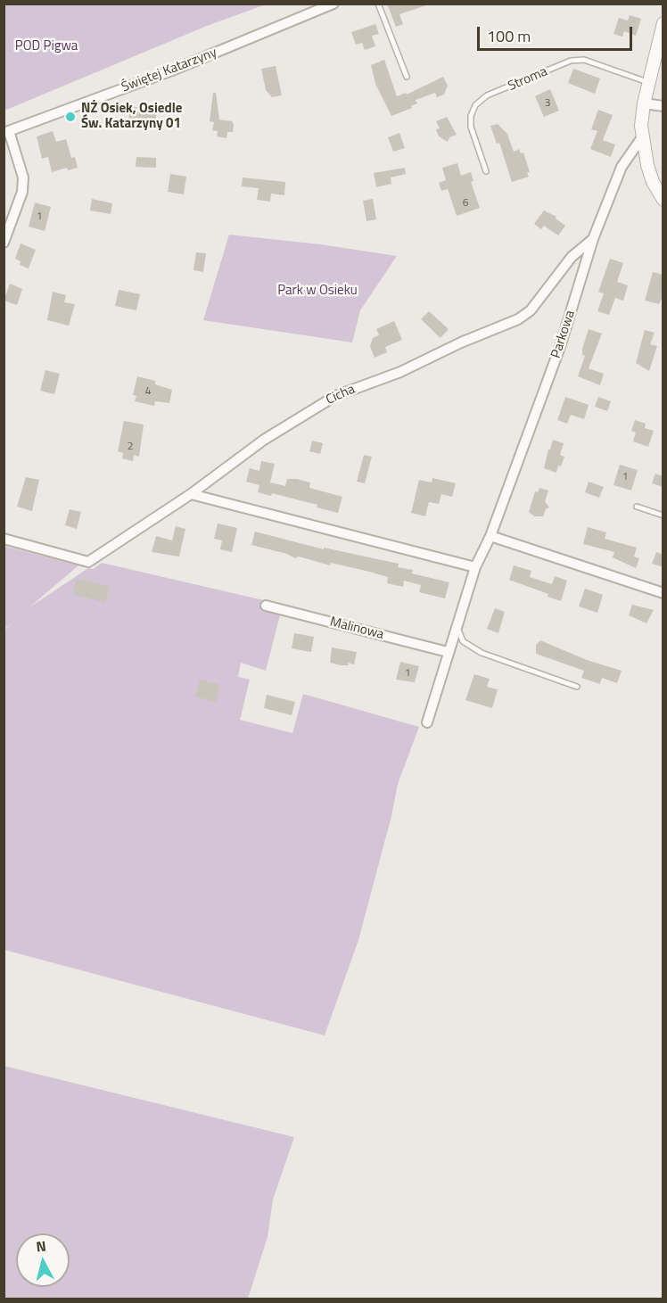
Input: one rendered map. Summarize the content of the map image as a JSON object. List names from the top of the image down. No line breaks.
{"streets":{"street":["Świętej Katarzyny","Parkowa","Cicha","Malinowa"],"lane":["Stroma"]},"crossings":[["Parkowa","Cicha"],["Parkowa","Malinowa"]],"parks":["POD Pigwa","Park w Osieku"],"places":["NŻ Osiek, Osiedle Św. Katarzyny 01"],"house_numbers":["3","6","1","4","2","1","1"],"scale_bar":"100 m","north":"top"}
